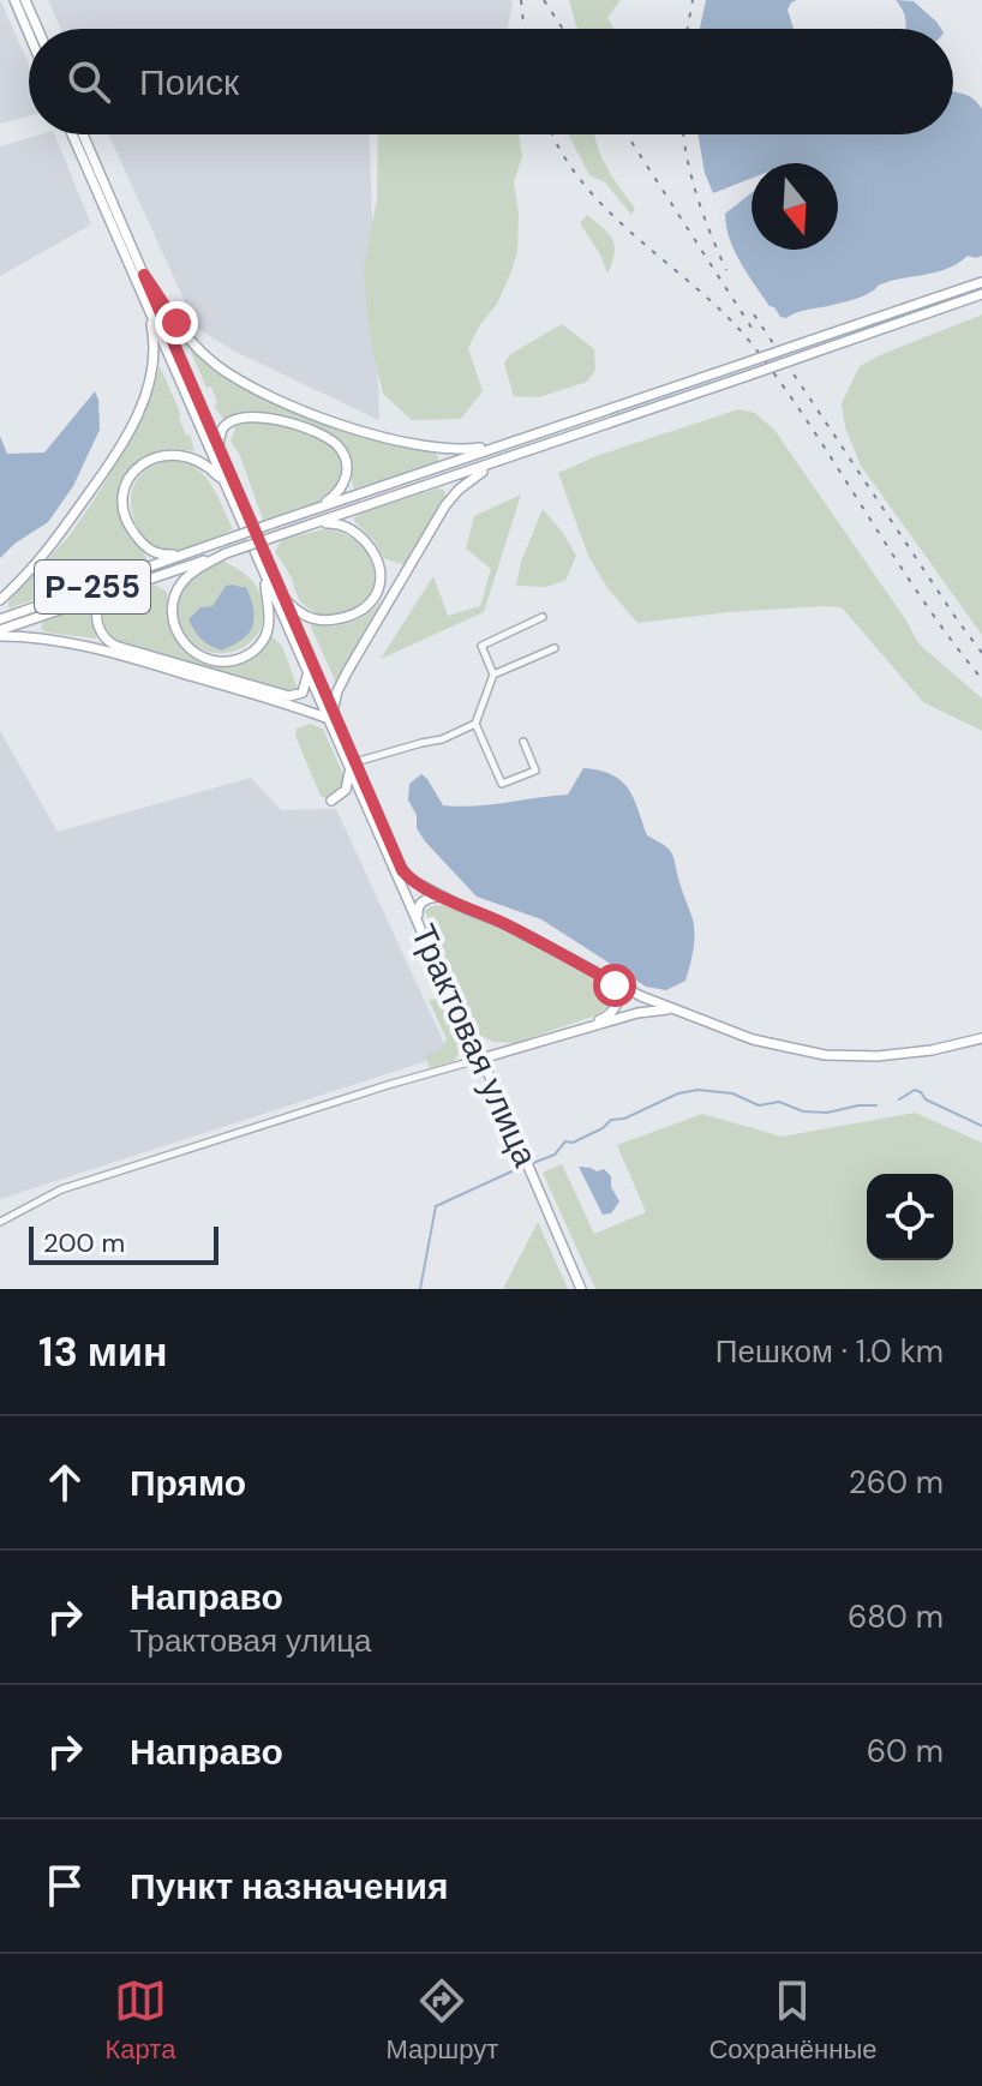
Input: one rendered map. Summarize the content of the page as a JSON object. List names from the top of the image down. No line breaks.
{"streets":{"main road":["Р-255","Трактовая улица"]},"scale_bar":"200 m","north":"bottom","page":{"search":"Поиск","scale":"200 m","heading":["13 мин","Пешком · 1.0 km"],"list":[["Прямо","260 m"],["Направо","Трактовая улица","680 m"],["Направо","60 m"],"Пункт назначения"],"nav":["Карта","Маршрут","Сохранённые"]}}
